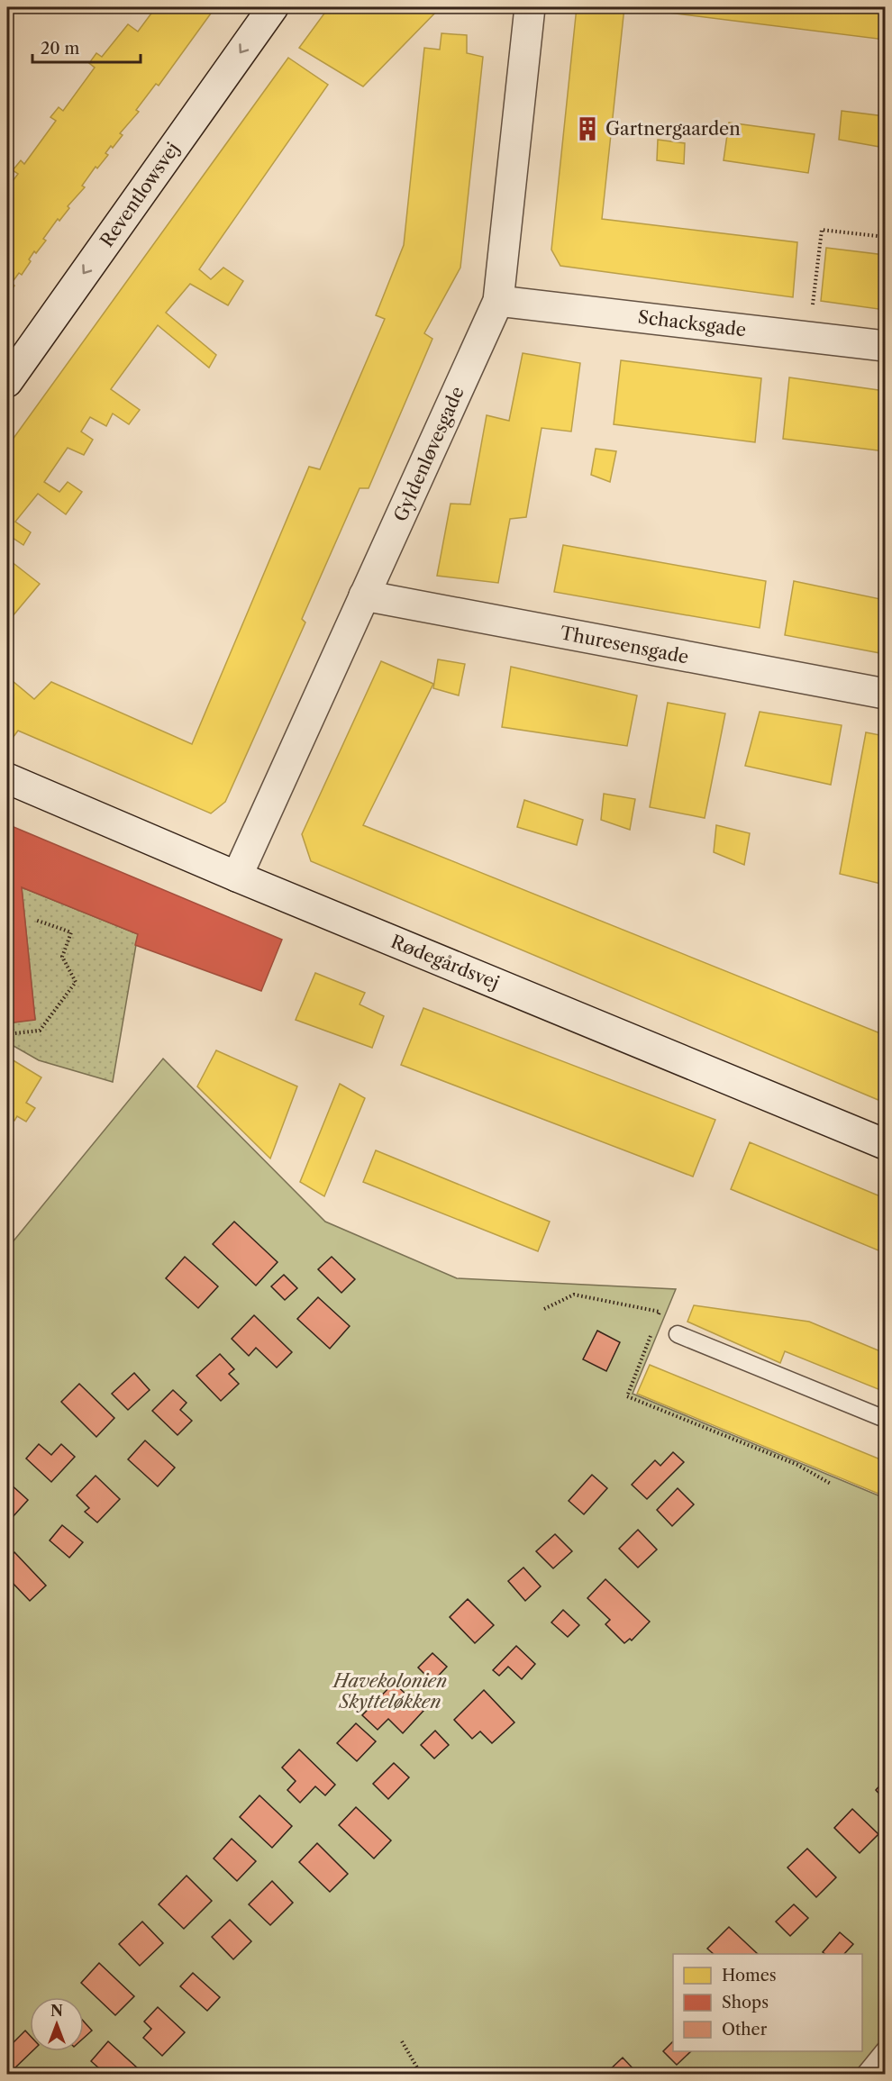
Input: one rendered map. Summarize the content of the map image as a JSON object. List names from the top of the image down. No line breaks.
{"streets":{"street":["Reventlowsvej","Schacksgade","Gyldenløvesgade","Thuresensgade","Rødegårdsvej"]},"crossings":[["Schacksgade","Gyldenløvesgade"],["Gyldenløvesgade","Thuresensgade"],["Gyldenløvesgade","Rødegårdsvej"]],"one_way":["Reventlowsvej"],"parks":["Havekolonien Skytteløkken"],"places":{"building":["Gartnergaarden"]},"legend":["Homes","Shops","Other"],"scale_bar":"20 m","north":"top"}
